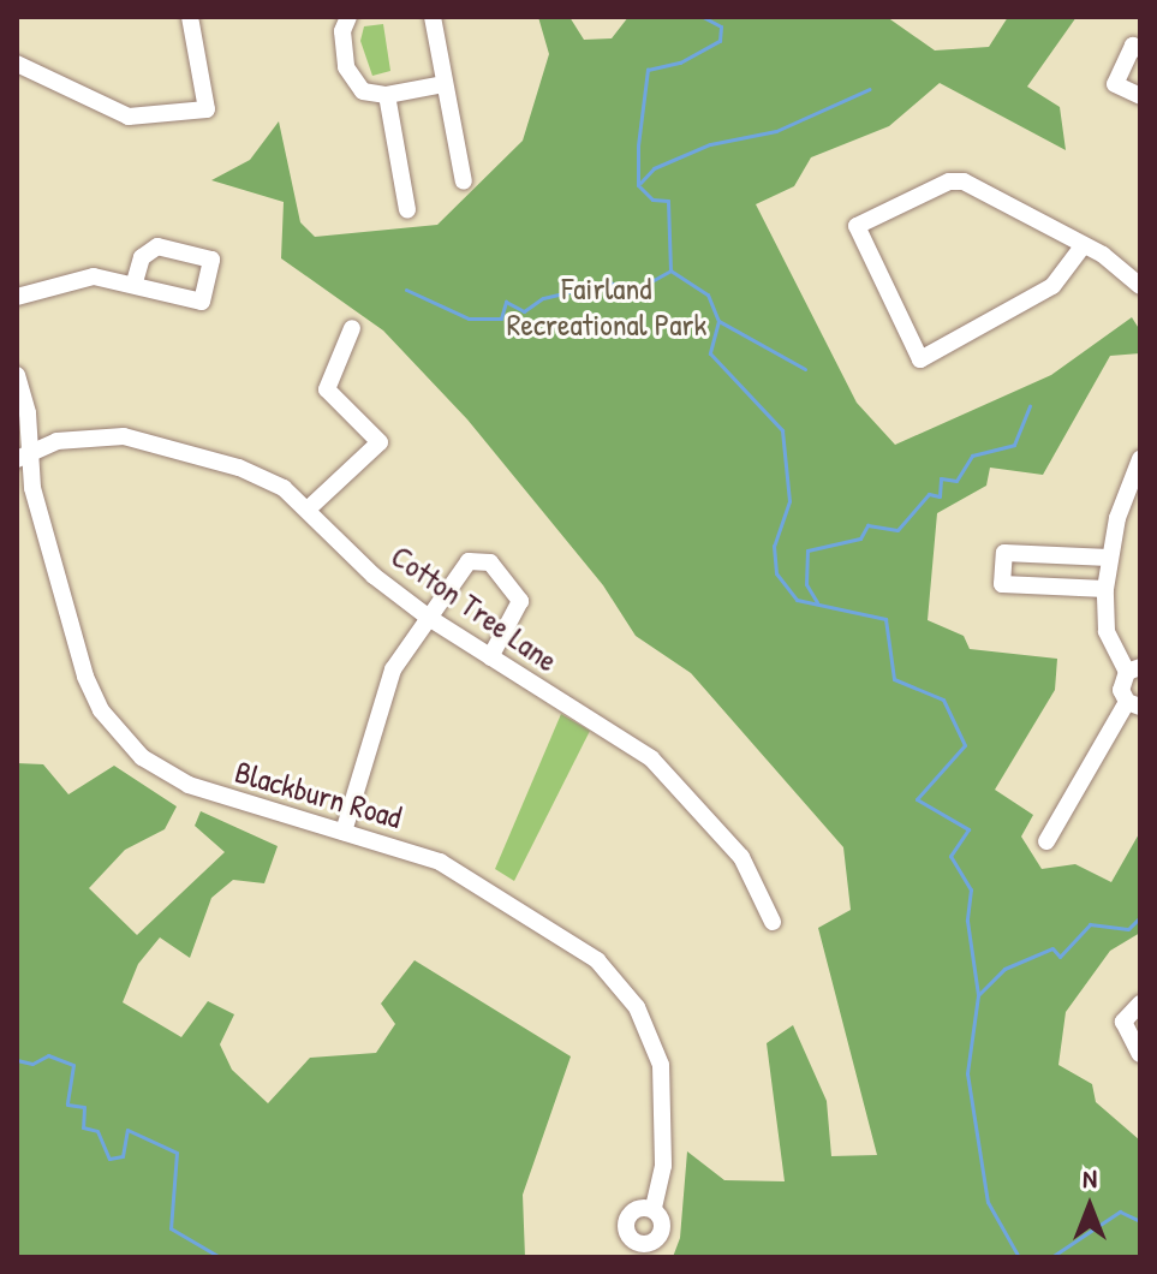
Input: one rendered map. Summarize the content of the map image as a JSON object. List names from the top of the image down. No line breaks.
{"streets":{"street":["Cotton Tree Lane","Blackburn Road"]},"crossings":[["Cotton Tree Lane","Blackburn Road"]],"parks":["Fairland Recreational Park"],"north":"top"}
